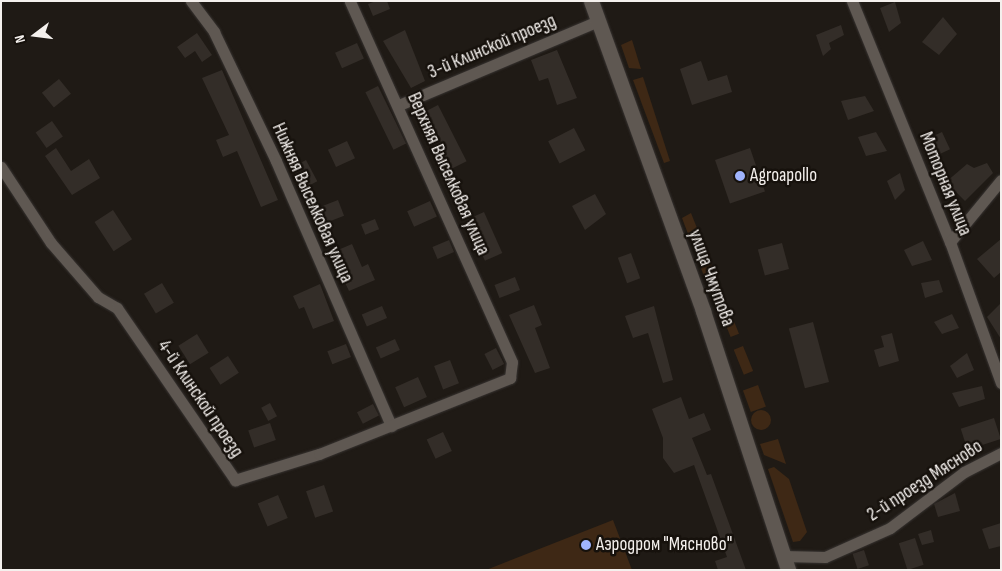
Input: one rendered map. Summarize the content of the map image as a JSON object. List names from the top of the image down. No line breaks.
{"streets":{"main road":["улица Чмутова"],"street":["3-й Клинской проезд","Верхняя Выселковая улица","Моторная улица","Нижняя Выселковая улица","4-й Клинской проезд","2-й проезд Мясново"]},"crossings":[["3-й Клинской проезд","Верхняя Выселковая улица"],["3-й Клинской проезд","улица Чмутова"],["Верхняя Выселковая улица","4-й Клинской проезд"],["Нижняя Выселковая улица","4-й Клинской проезд"],["улица Чмутова","2-й проезд Мясново"]],"places":["Agroapollo","Аэродром \"Мясново\""],"north":"left"}
